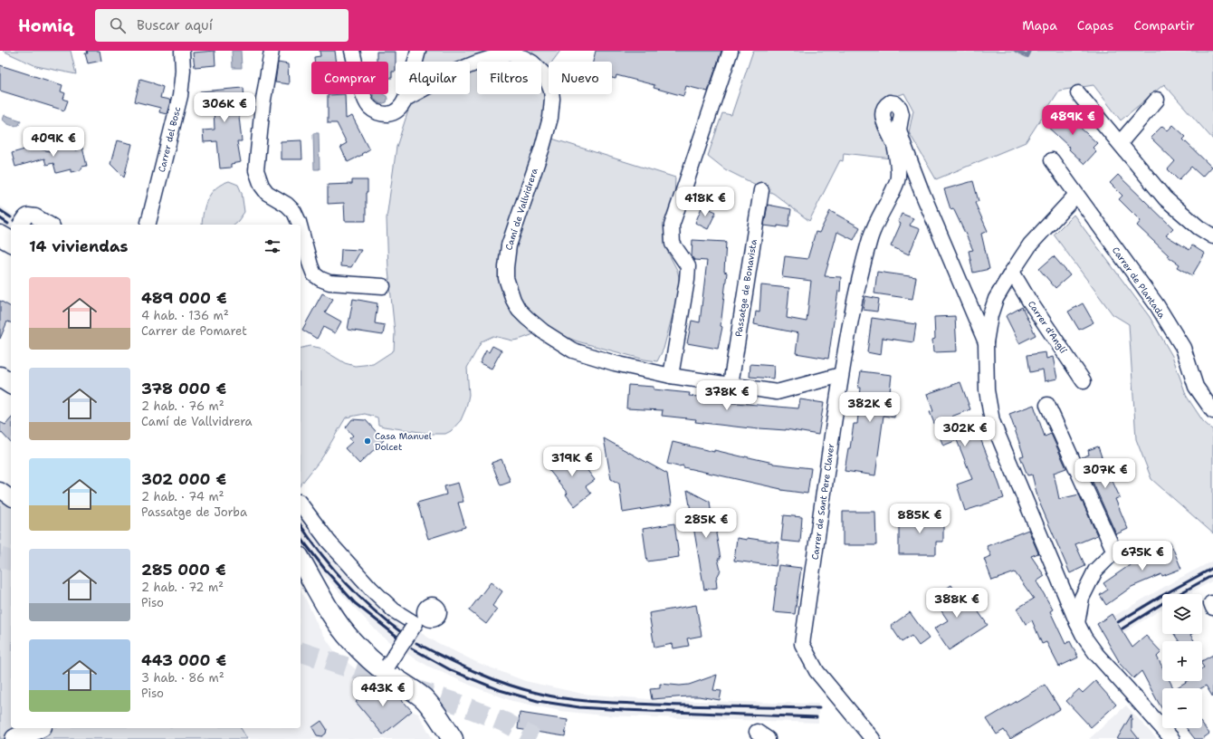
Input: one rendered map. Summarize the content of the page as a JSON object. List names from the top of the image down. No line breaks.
{"streets":{"street":["Carrer del Bosc","Camí de Vallvidrera","Carrer de Plantada","Passatge de Bonavista","Carrer d'Anglí","Carrer de Sant Pere Claver"]},"crossings":[["Camí de Vallvidrera","Passatge de Bonavista"],["Camí de Vallvidrera","Carrer de Sant Pere Claver"]],"places":["Casa Manuel Dolcet"],"page":{"header":"Homiq","search":"Buscar aquí","nav":["Mapa","Capas","Compartir"],"chip":["Comprar","Alquilar","Filtros","Nuevo"],"price":["306K €","489K €","409K €","418K €","378K €","382K €","302K €","319K €","307K €","885K €","285K €","675K €","388K €","443K €"],"heading":"14 viviendas","list":[{"name":"489 000 €","note":"4 hab. · 136 m² · Carrer de Pomaret"},{"name":"378 000 €","note":"2 hab. · 76 m² · Camí de Vallvidrera"},{"name":"302 000 €","note":"2 hab. · 74 m² · Passatge de Jorba"},{"name":"285 000 €","note":"2 hab. · 72 m² · Piso"},{"name":"443 000 €","note":"3 hab. · 86 m² · Piso"}],"map_buttons":["+","−"]}}
